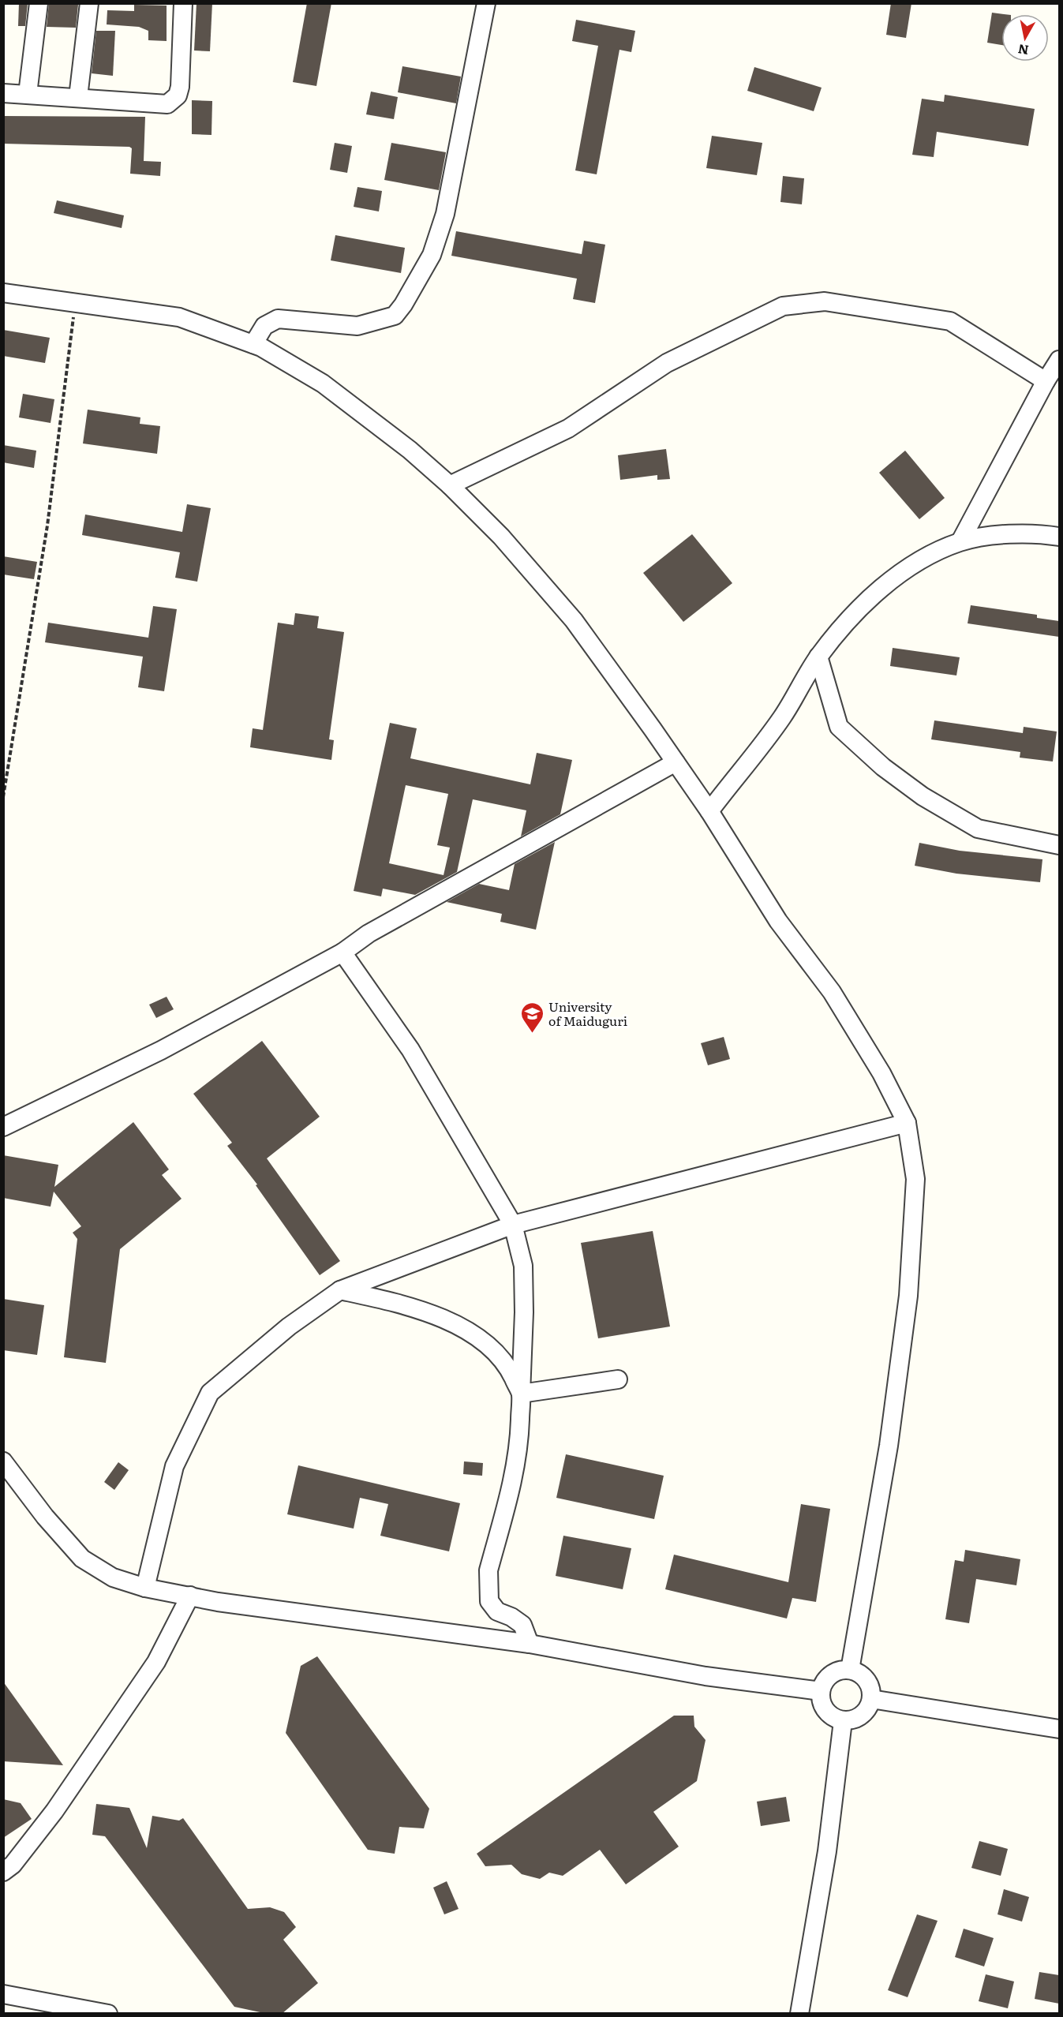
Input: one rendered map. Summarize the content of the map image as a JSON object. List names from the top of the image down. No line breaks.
{"places":{"school or university":["University of Maiduguri"]},"north":"bottom"}
